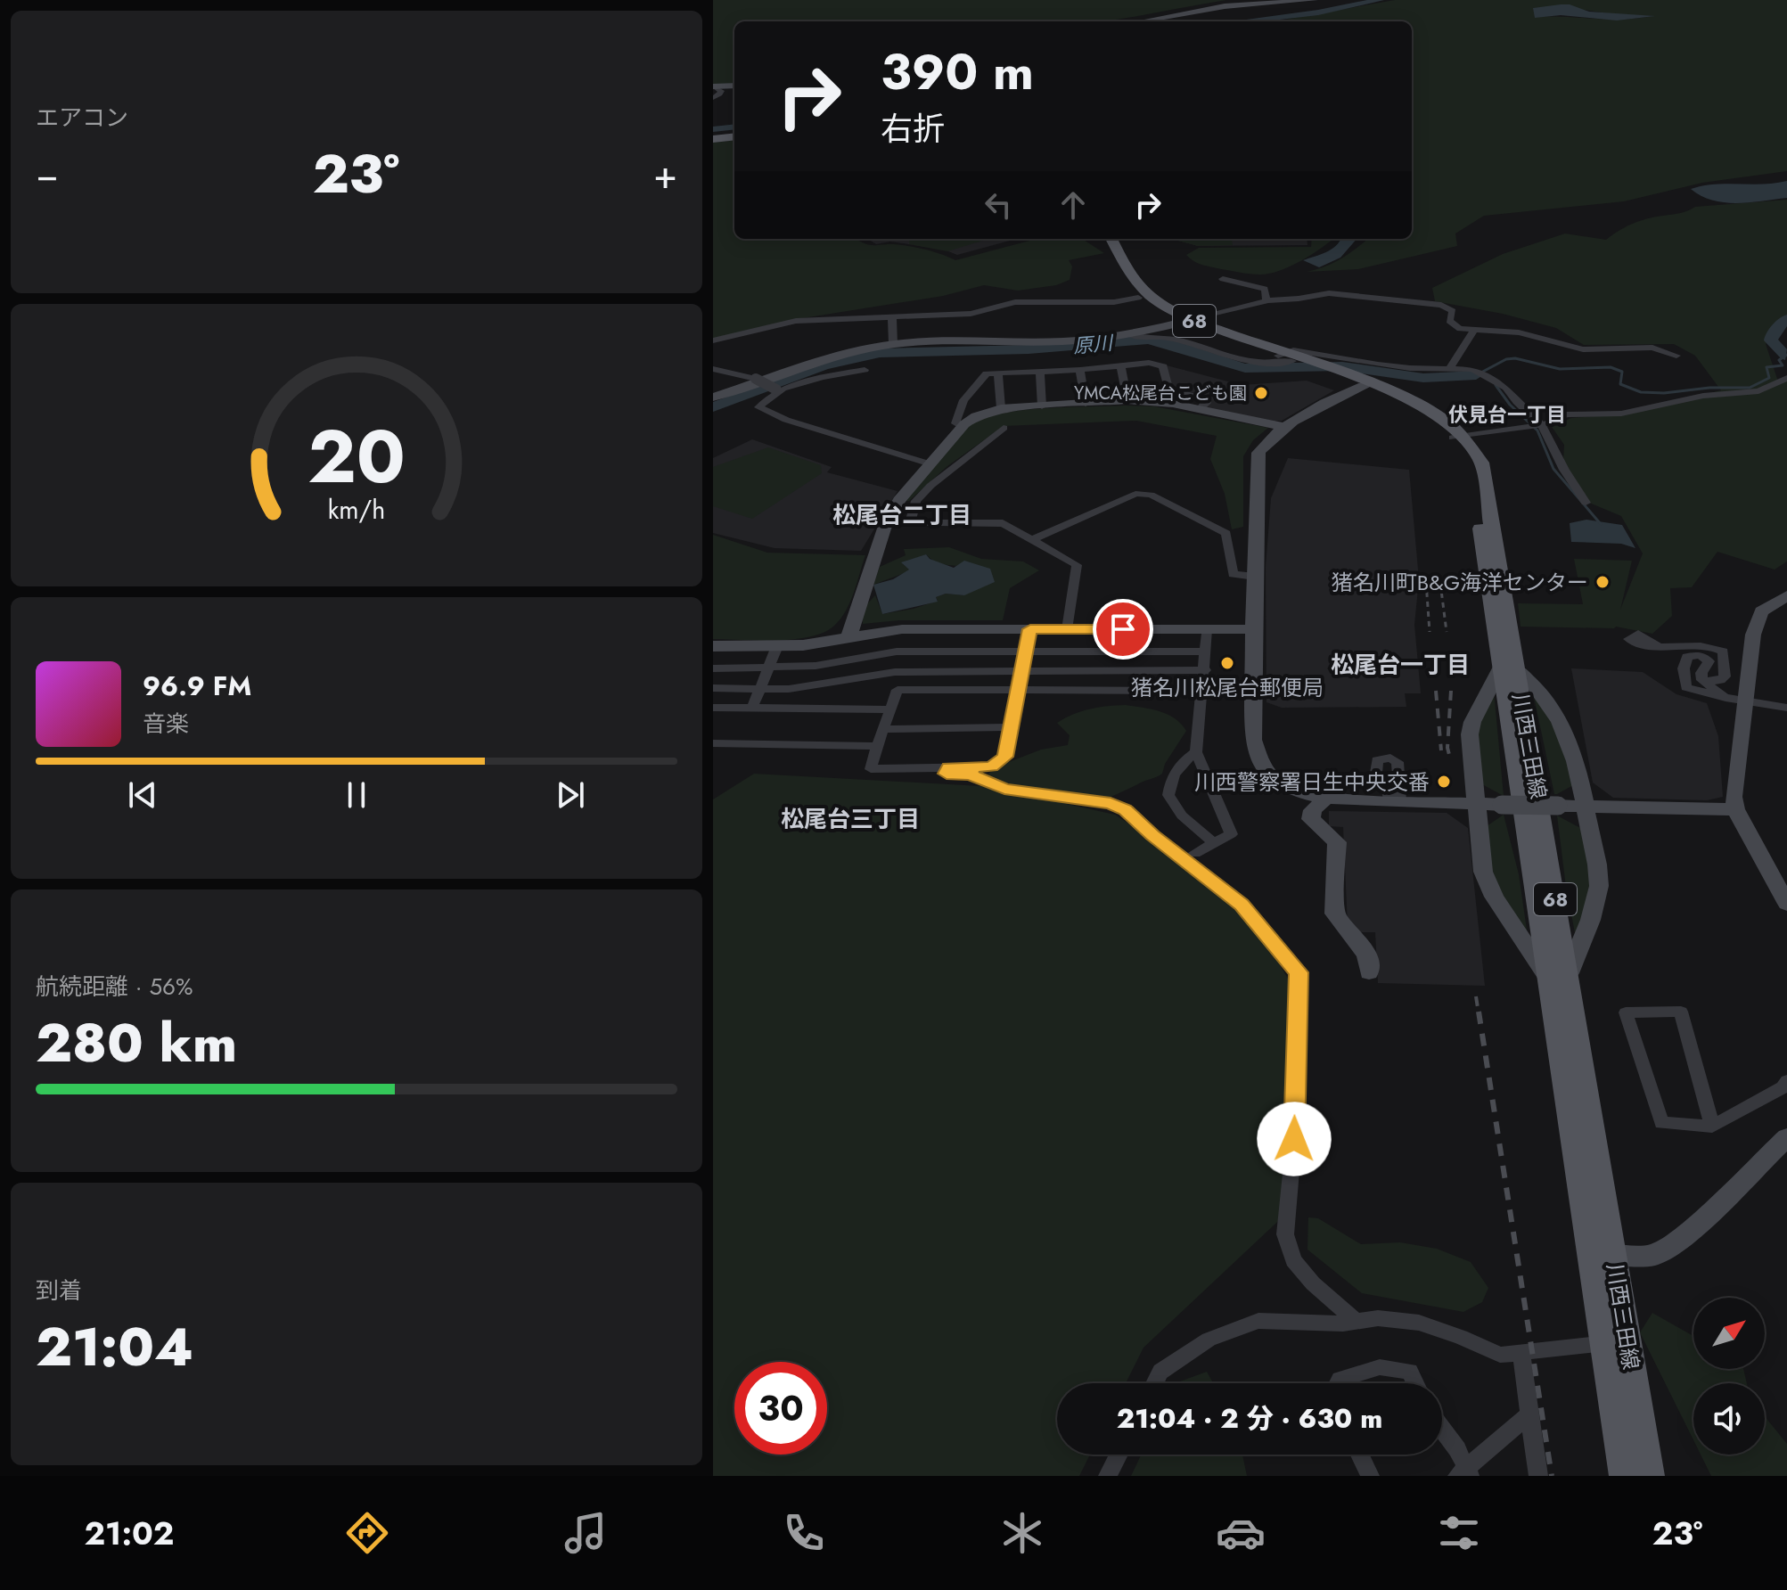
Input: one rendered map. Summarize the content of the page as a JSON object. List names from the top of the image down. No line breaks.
{"streets":{"main road":["68","川西三田線"]},"districts":["伏見台一丁目","松尾台二丁目","松尾台一丁目","松尾台三丁目"],"water":["原川"],"places":["YMCA松尾台こども園","猪名川町B&G海洋センター","猪名川松尾台郵便局","川西警察署日生中央交番"],"north":"top right","page":{"tile":["エアコン",["航続距離 · 56%","280 km"],["到着","21:04"]],"turn":["390 m","右折"],"heat":["−","23°","+"],"song":["96.9 FM","音楽"],"limit":"30","trip":"21:04 · 2 分 · 630 m","tabs":["21:02","23°"],"gauge":["20","km/h"]}}
